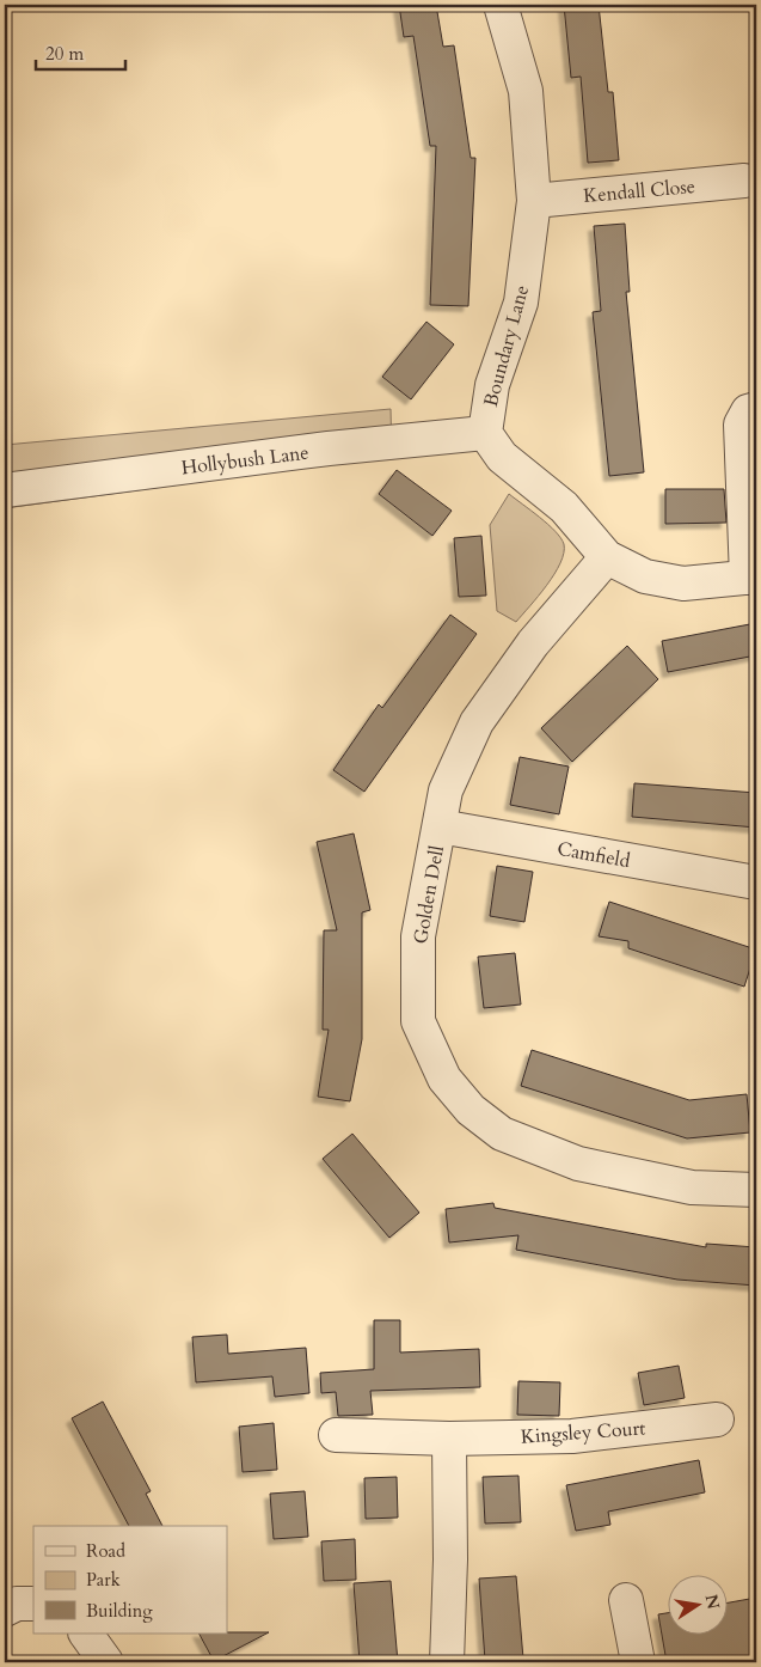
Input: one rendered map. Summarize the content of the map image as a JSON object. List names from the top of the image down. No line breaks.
{"streets":{"street":["Kendall Close","Boundary Lane","Hollybush Lane","Camfield","Golden Dell","Kingsley Court"]},"crossings":[["Kendall Close","Boundary Lane"],["Boundary Lane","Hollybush Lane"],["Boundary Lane","Golden Dell"],["Camfield","Golden Dell"]],"legend":["Road","Park","Building"],"scale_bar":"20 m","north":"right"}
